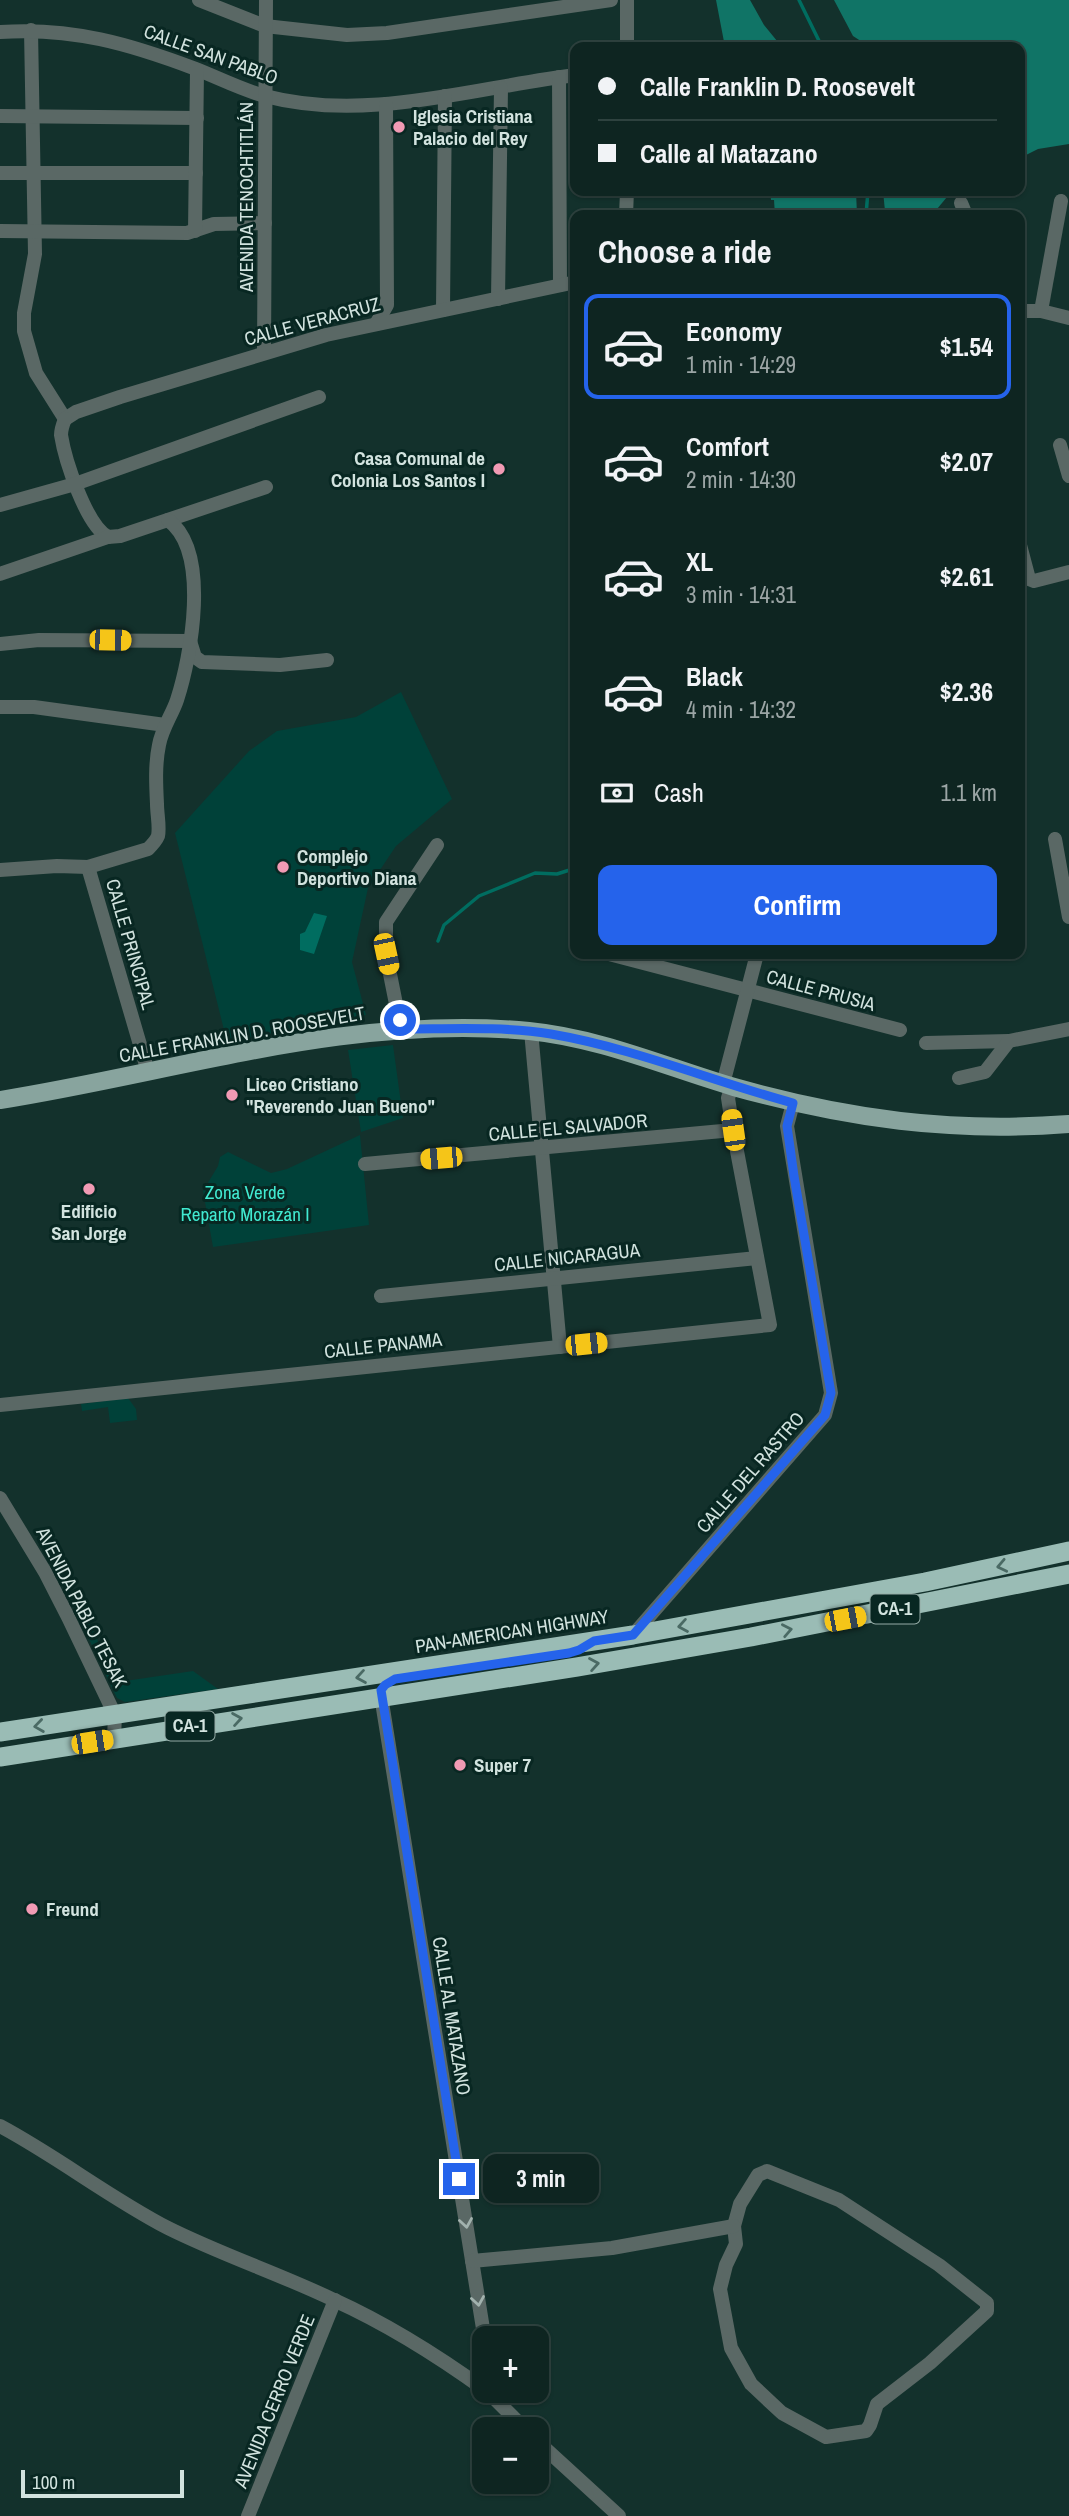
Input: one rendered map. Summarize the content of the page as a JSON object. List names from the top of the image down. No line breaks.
{"streets":{"highway":["CA-1","PAN-AMERICAN HIGHWAY"],"main road":["CALLE FRANKLIN D. ROOSEVELT"],"street":["CALLE SAN PABLO","AVENIDA TENOCHTITLÁN","CALLE VERACRUZ","CALLE PRINCIPAL","CALLE PRUSIA","CALLE EL SALVADOR","CALLE NICARAGUA","CALLE PANAMA","CALLE DEL RASTRO","AVENIDA PABLO TESAK","CALLE AL MATAZANO","AVENIDA CERRO VERDE"]},"crossings":[["CALLE SAN PABLO","AVENIDA TENOCHTITLÁN"],["AVENIDA TENOCHTITLÁN","CALLE VERACRUZ"],["CALLE PRINCIPAL","CALLE FRANKLIN D. ROOSEVELT"],["CALLE FRANKLIN D. ROOSEVELT","CALLE DEL RASTRO"],["CALLE NICARAGUA","CALLE PANAMA"],["CALLE DEL RASTRO","PAN-AMERICAN HIGHWAY"],["AVENIDA PABLO TESAK","CA-1"],["AVENIDA PABLO TESAK","PAN-AMERICAN HIGHWAY"],["CA-1","CALLE AL MATAZANO"]],"one_way":["CALLE AL MATAZANO"],"parks":["Zona Verde Reparto Morazán I"],"places":["Iglesia Cristiana Palacio del Rey","Casa Comunal de Colonia Los Santos I","Complejo Deportivo Diana","Liceo Cristiano \"Reverendo Juan Bueno\"","Edificio San Jorge","Super 7","Freund"],"scale_bar":"100 m","page":{"banner":["Calle Franklin D. Roosevelt","Calle al Matazano"],"heading":"Choose a ride","list":[{"name":"Economy","note":"1 min · 14:29","value":"$1.54"},{"name":"Comfort","note":"2 min · 14:30","value":"$2.07"},{"name":"XL","note":"3 min · 14:31","value":"$2.61"},{"name":"Black","note":"4 min · 14:32","value":"$2.36"}],"pay":["Cash","1.1 km"],"buttons":"Confirm","bubble":"3 min","map_buttons":["+","−"],"scale":"100 m"}}
